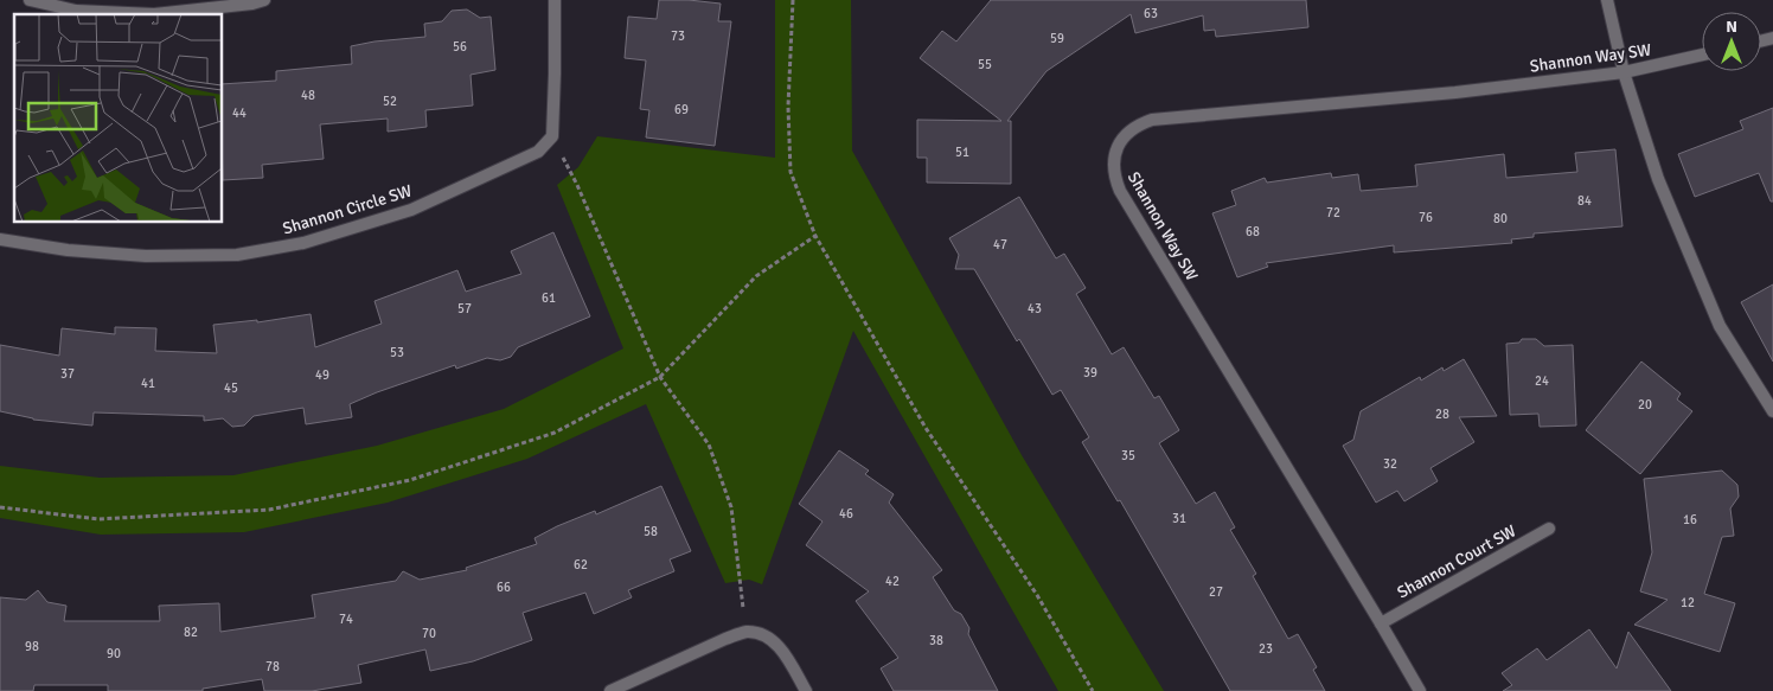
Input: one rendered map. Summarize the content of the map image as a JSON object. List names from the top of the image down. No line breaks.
{"streets":{"street":["Shannon Way SW","Shannon Circle SW","Shannon Court SW"]},"crossings":[["Shannon Way SW","Shannon Court SW"]],"house_numbers":["63","73","59","56","55","48","52","69","44","51","84","72","76","80","68","47","61","57","43","53","39","37","49","24","41","45","20","28","35","32","46","31","16","58","62","42","66","27","12","74","82","70","38","98","23","90","78"],"north":"top"}
